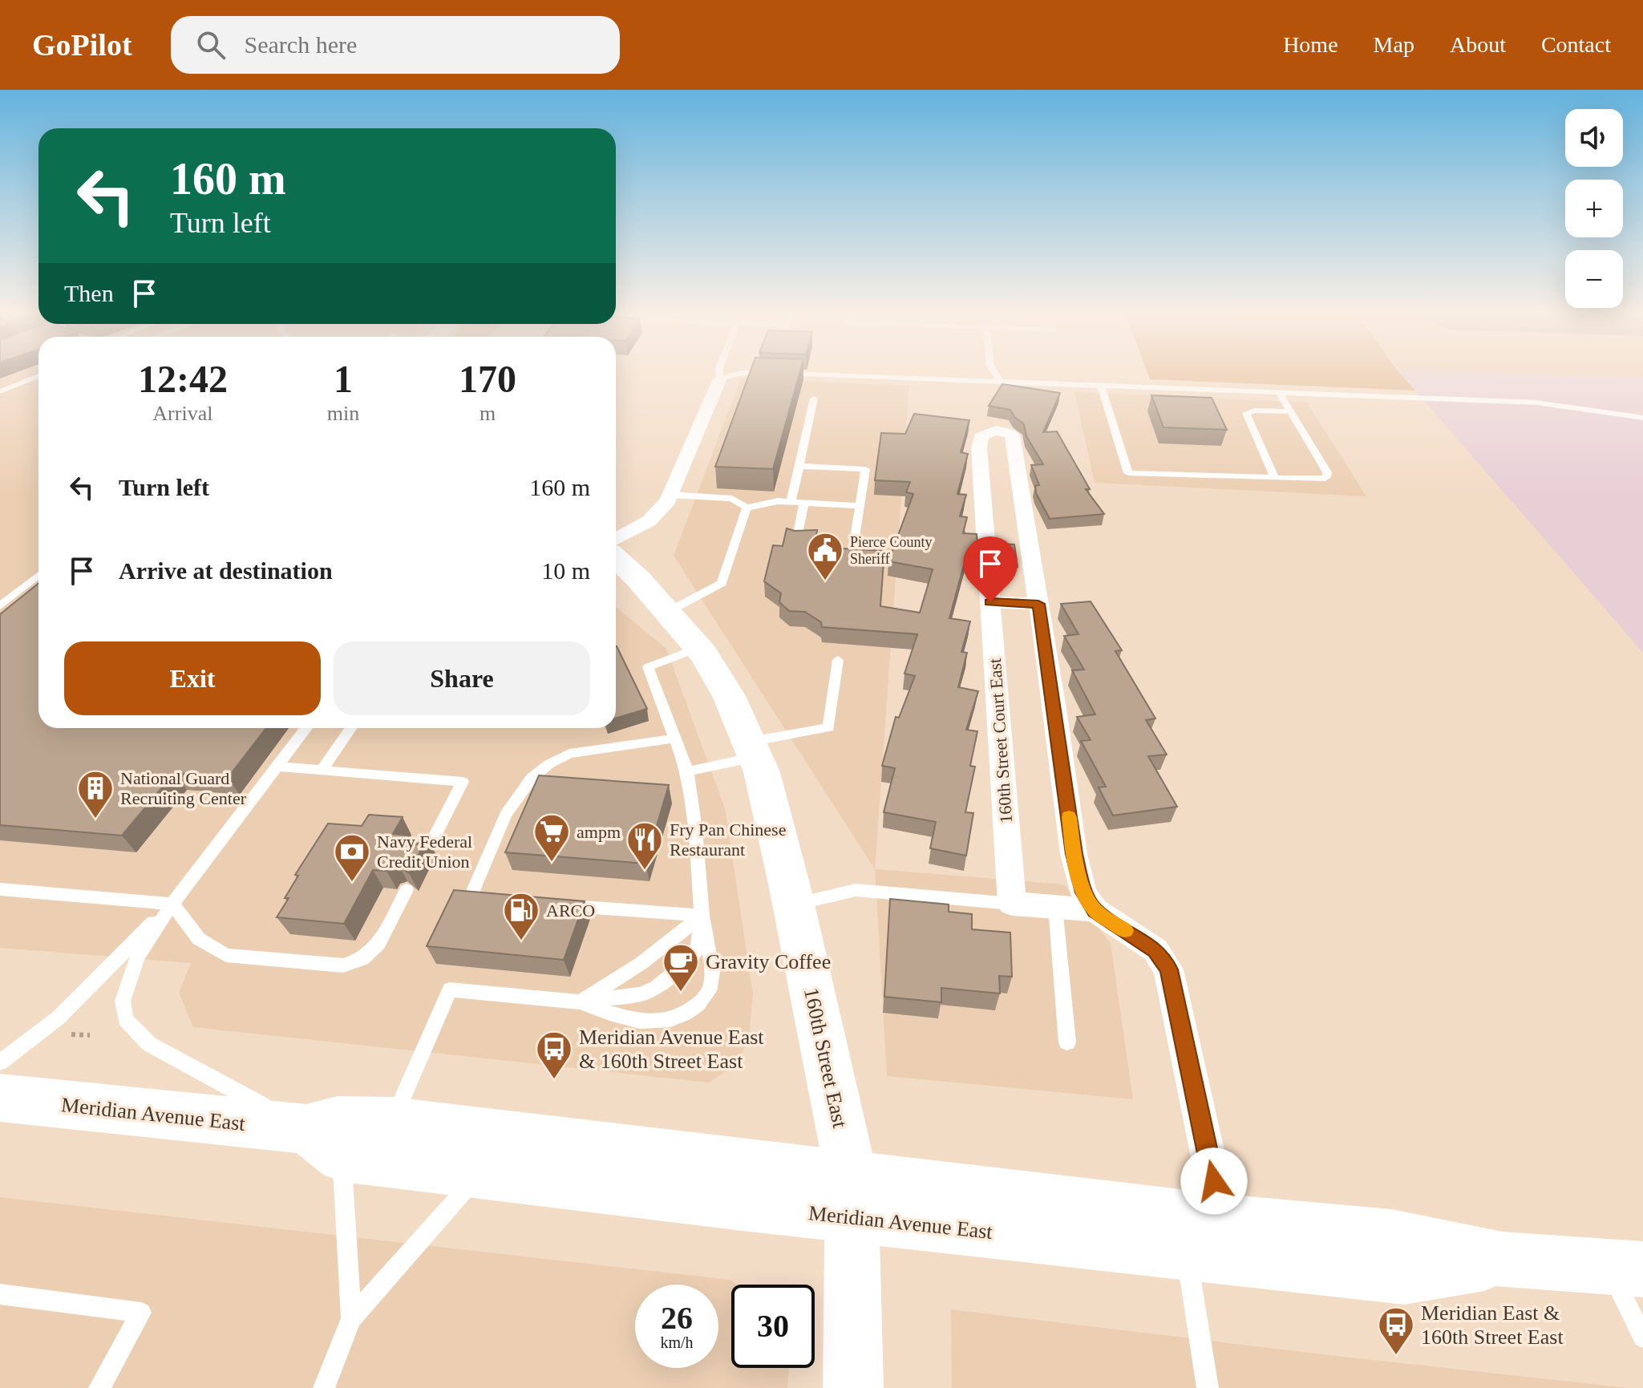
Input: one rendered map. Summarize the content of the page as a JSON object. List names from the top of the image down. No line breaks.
{"streets":{"main road":["160th Street East","Meridian Avenue East"],"street":["160th Street Court East"]},"crossings":[["160th Street East","Meridian Avenue East"]],"places":{"public building":["Pierce County Sheriff"],"building":["National Guard Recruiting Center"],"supermarket":["ampm"],"restaurant":["Fry Pan Chinese Restaurant"],"bank":["Navy Federal Credit Union"],"fuel station":["ARCO"],"cafe":["Gravity Coffee"],"bus stop":["Meridian Avenue East & 160th Street East","Meridian East & 160th Street East"]},"page":{"header":"GoPilot","search":"Search here","nav":["Home","Map","About","Contact"],"map_buttons":["+","−"],"turn":["160 m","Turn left"],"then":"Then","eta":["12:42","Arrival","1","min","170","m"],"list":[{"name":"Turn left","value":"160 m"},{"name":"Arrive at destination","value":"10 m"}],"buttons":["Exit","Share"],"speed":"26 km/h","limit":"30"}}
